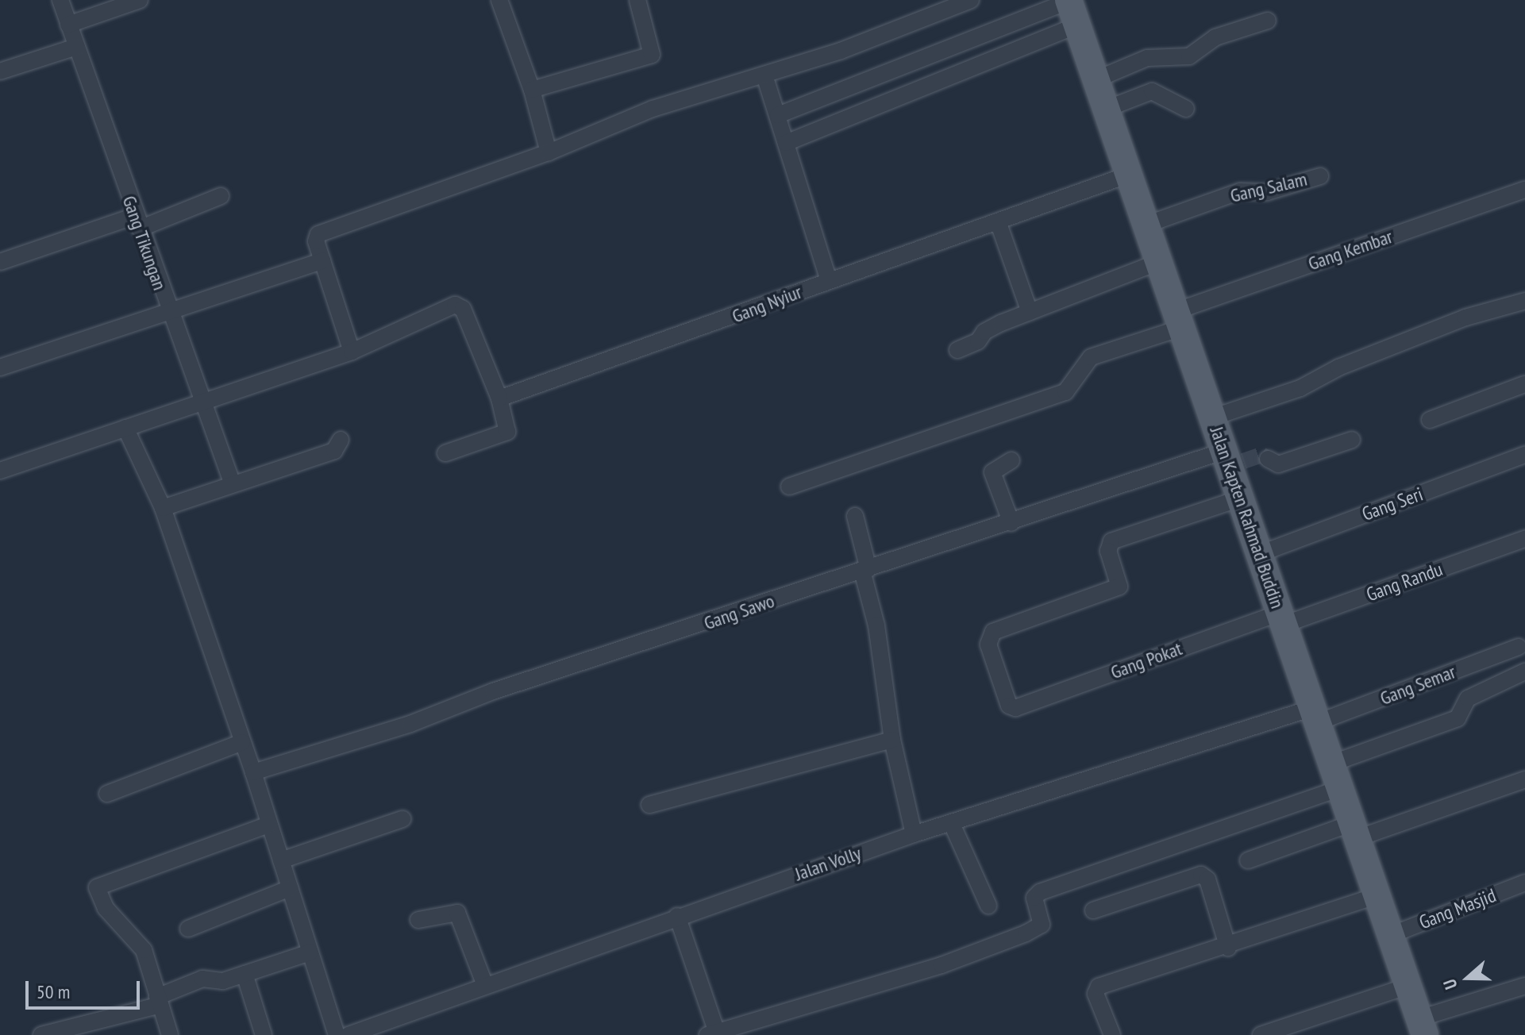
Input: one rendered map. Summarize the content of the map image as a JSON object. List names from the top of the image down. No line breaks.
{"streets":{"main road":["Jalan Kapten Rahmad Buddin"],"street":["Gang Salam","Gang Tikungan","Gang Kembar","Gang Nyiur","Gang Seri","Gang Randu","Gang Sawo","Gang Pokat","Gang Semar","Jalan Volly","Gang Masjid"]},"crossings":[["Gang Salam","Jalan Kapten Rahmad Buddin"],["Gang Kembar","Jalan Kapten Rahmad Buddin"],["Gang Nyiur","Jalan Kapten Rahmad Buddin"],["Gang Seri","Jalan Kapten Rahmad Buddin"],["Jalan Kapten Rahmad Buddin","Gang Randu"],["Jalan Kapten Rahmad Buddin","Gang Sawo"],["Jalan Kapten Rahmad Buddin","Gang Pokat"],["Jalan Kapten Rahmad Buddin","Gang Semar"],["Jalan Kapten Rahmad Buddin","Jalan Volly"],["Jalan Kapten Rahmad Buddin","Gang Masjid"],["Gang Randu","Gang Pokat"],["Gang Semar","Jalan Volly"]],"scale_bar":"50 m","north":"left"}
